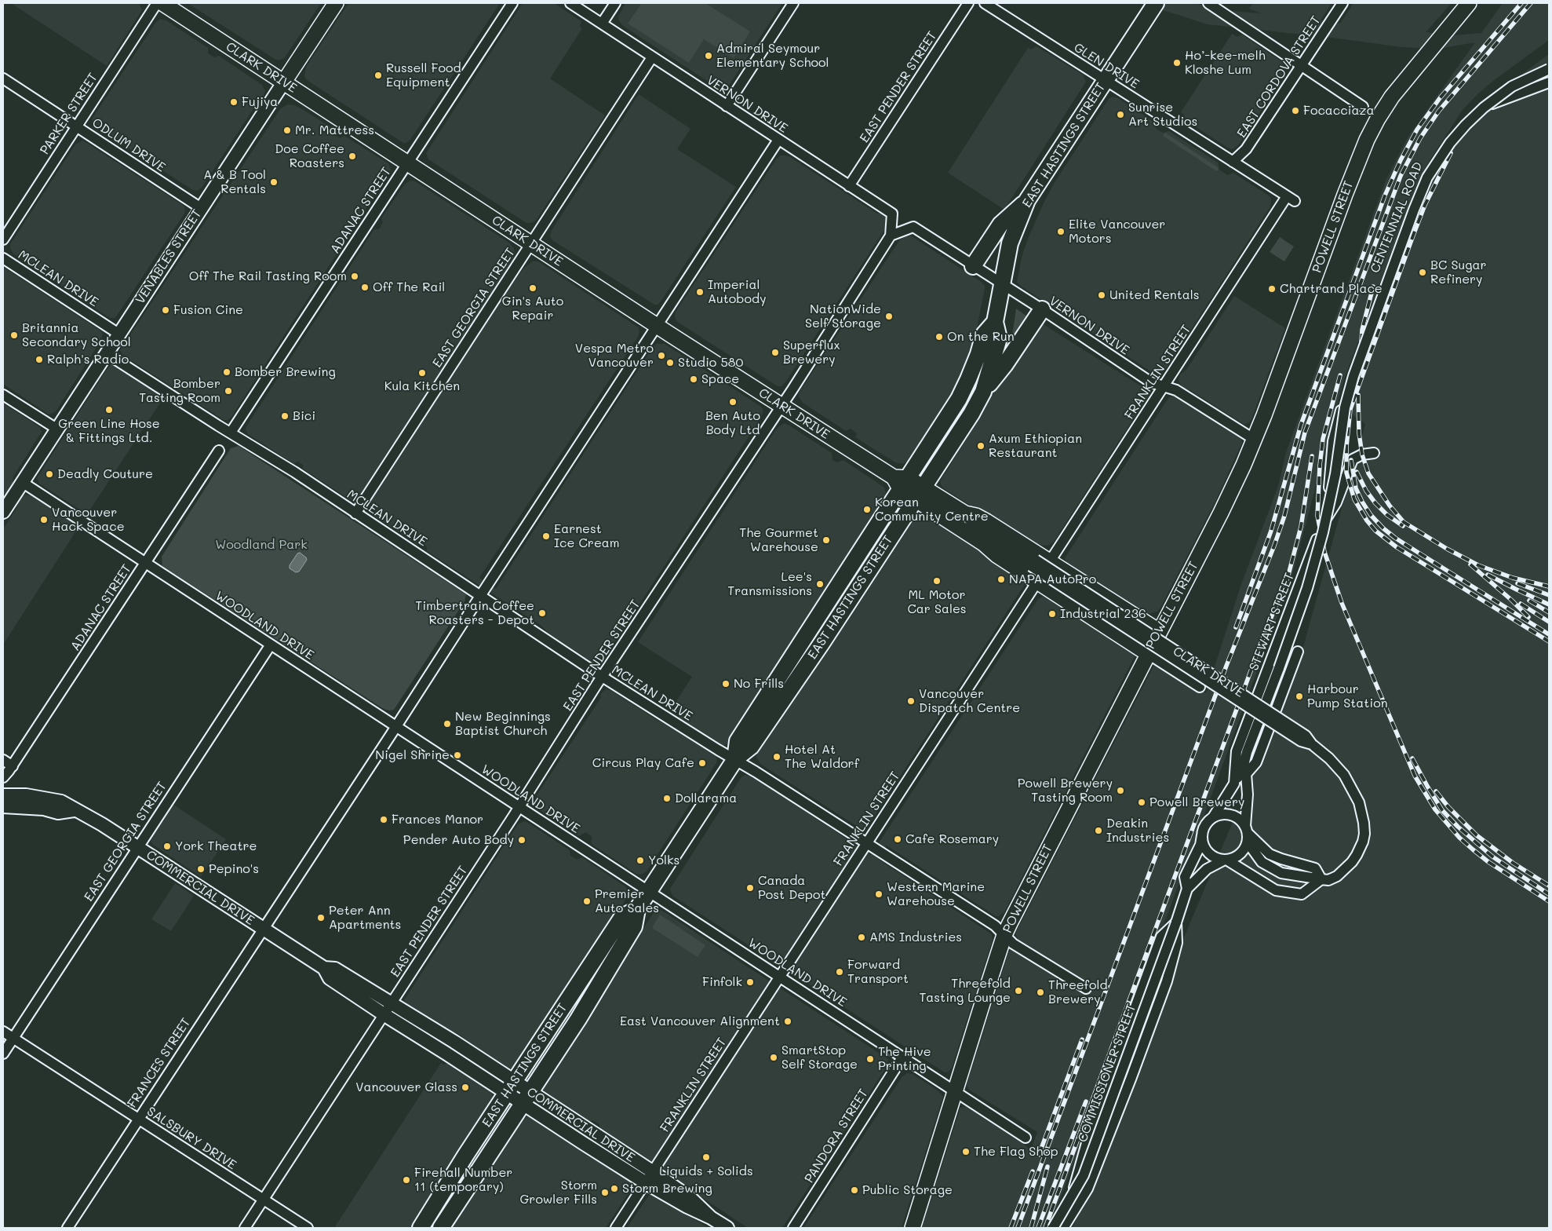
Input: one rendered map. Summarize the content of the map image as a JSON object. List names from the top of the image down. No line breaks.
{"streets":{"main road":["CLARK DRIVE","EAST HASTINGS STREET","POWELL STREET","VENABLES STREET"],"street":["GLEN DRIVE","EAST CORDOVA STREET","EAST PENDER STREET","VERNON DRIVE","PARKER STREET","ODLUM DRIVE","ADANAC STREET","CENTENNIAL ROAD","MCLEAN DRIVE","EAST GEORGIA STREET","FRANKLIN STREET","STEWART STREET","WOODLAND DRIVE","COMMERCIAL DRIVE","FRANCES STREET","COMMISSIONER STREET","PANDORA STREET","SALSBURY DRIVE"]},"crossings":[["GLEN DRIVE","EAST CORDOVA STREET"],["GLEN DRIVE","EAST HASTINGS STREET"],["GLEN DRIVE","FRANKLIN STREET"],["CLARK DRIVE","EAST PENDER STREET"],["CLARK DRIVE","EAST HASTINGS STREET"],["CLARK DRIVE","ADANAC STREET"],["CLARK DRIVE","POWELL STREET"],["CLARK DRIVE","VENABLES STREET"],["CLARK DRIVE","EAST GEORGIA STREET"],["CLARK DRIVE","FRANKLIN STREET"],["CLARK DRIVE","FRANCES STREET"],["EAST PENDER STREET","VERNON DRIVE"],["EAST PENDER STREET","MCLEAN DRIVE"],["EAST PENDER STREET","WOODLAND DRIVE"],["EAST PENDER STREET","COMMERCIAL DRIVE"],["EAST PENDER STREET","SALSBURY DRIVE"],["VERNON DRIVE","EAST HASTINGS STREET"],["VERNON DRIVE","POWELL STREET"],["VERNON DRIVE","EAST GEORGIA STREET"],["VERNON DRIVE","FRANKLIN STREET"],["PARKER STREET","ODLUM DRIVE"],["ODLUM DRIVE","VENABLES STREET"],["EAST HASTINGS STREET","MCLEAN DRIVE"],["EAST HASTINGS STREET","WOODLAND DRIVE"],["EAST HASTINGS STREET","COMMERCIAL DRIVE"],["ADANAC STREET","MCLEAN DRIVE"],["ADANAC STREET","WOODLAND DRIVE"],["CENTENNIAL ROAD","STEWART STREET"],["POWELL STREET","MCLEAN DRIVE"],["POWELL STREET","WOODLAND DRIVE"],["VENABLES STREET","MCLEAN DRIVE"],["VENABLES STREET","WOODLAND DRIVE"],["MCLEAN DRIVE","EAST GEORGIA STREET"],["MCLEAN DRIVE","FRANKLIN STREET"],["MCLEAN DRIVE","FRANCES STREET"],["EAST GEORGIA STREET","WOODLAND DRIVE"],["EAST GEORGIA STREET","COMMERCIAL DRIVE"],["EAST GEORGIA STREET","SALSBURY DRIVE"],["FRANKLIN STREET","WOODLAND DRIVE"],["FRANKLIN STREET","COMMERCIAL DRIVE"],["WOODLAND DRIVE","FRANCES STREET"],["WOODLAND DRIVE","PANDORA STREET"],["COMMERCIAL DRIVE","FRANCES STREET"],["FRANCES STREET","SALSBURY DRIVE"]],"parks":["Woodland Park"],"places":["Admiral Seymour Elementary School","Ho’-kee-melh Kloshe Lum","Russell Food Equipment","Fujiya","Focacciaza","Sunrise Art Studios","Mr. Mattress","Doe Coffee Roasters","A & B Tool Rentals","Elite Vancouver Motors","BC Sugar Refinery","Off The Rail Tasting Room","Off The Rail","Gin's Auto Repair","Chartrand Place","Imperial Autobody","United Rentals","Fusion Cine","NationWide Self Storage","Britannia Secondary School","On the Run","Superflux Brewery","Vespa Metro Vancouver","Ralph's Radio","Studio 580","Bomber Brewing","Kula Kitchen","Space","Bomber Tasting Room","Ben Auto Body Ltd","Green Line Hose & Fittings Ltd.","Bici","Axum Ethiopian Restaurant","Deadly Couture","Korean Community Centre","Vancouver Hack Space","Earnest Ice Cream","The Gourmet Warehouse","NAPA AutoPro","ML Motor Car Sales","Lee's Transmissions","Timbertrain Coffee Roasters - Depot","Industrial 236","No Frills","Harbour Pump Station","Vancouver Dispatch Centre","New Beginnings Baptist Church","Nigel Shrine","Hotel At The Waldorf","Circus Play Cafe","Powell Brewery Tasting Room","Dollarama","Powell Brewery","Frances Manor","Deakin Industries","Cafe Rosemary","Pender Auto Body","York Theatre","Yolks","Pepino's","Canada Post Depot","Western Marine Warehouse","Premier Auto Sales","Peter Ann Apartments","AMS Industries","Forward Transport","Finfolk","Threefold Tasting Lounge","Threefold Brewery","East Vancouver Alignment","SmartStop Self Storage","The Hive Printing","Vancouver Glass","The Flag Shop","Liquids + Solids","Firehall Number 11 (temporary)","Storm Brewing","Public Storage","Storm Growler Fills"]}
